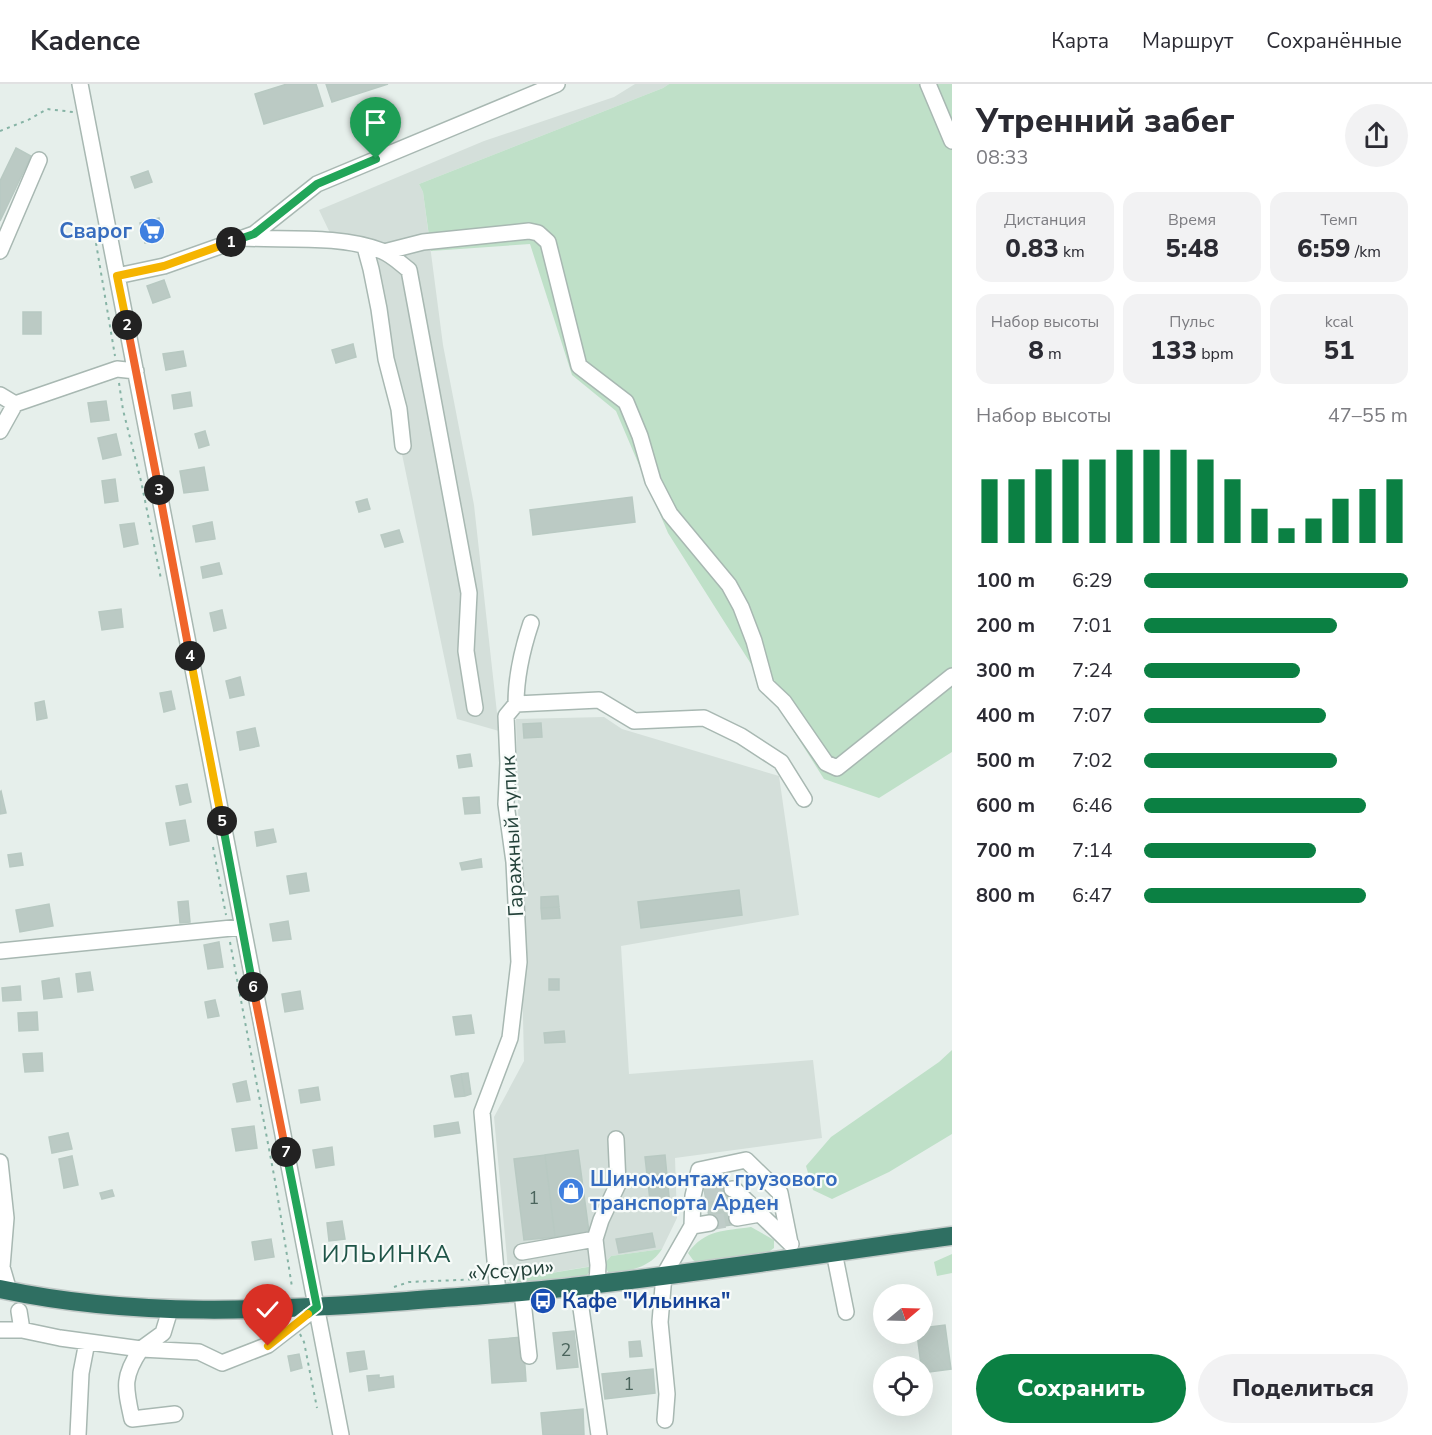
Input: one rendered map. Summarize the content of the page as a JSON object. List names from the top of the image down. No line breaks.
{"streets":{"highway":["«Уссури»"],"street":["Гаражный тупик"]},"crossings":[["Гаражный тупик","«Уссури»"]],"districts":["ИЛЬИНКА"],"places":{"supermarket":["Сварог"],"shop":["Шиномонтаж грузового транспорта Арден"],"bus stop":["Кафе \"Ильинка\""]},"house_numbers":["1","2","1"],"north":"right","page":{"header":"Kadence","nav":["Карта","Маршрут","Сохранённые"],"heading":["Утренний забег","08:33"],"stats":[["Дистанция","0.83 km"],["Время","5:48"],["Темп","6:59 /km"],["Набор высоты","8 m"],["Пульс","133 bpm"],["kcal","51"]],"pins":["1","2","3","4","5","6","7"],"chart":["Набор высоты","47–55 m"],"list":[{"name":"100 m","note":"6:29"},{"name":"200 m","note":"7:01"},{"name":"300 m","note":"7:24"},{"name":"400 m","note":"7:07"},{"name":"500 m","note":"7:02"},{"name":"600 m","note":"6:46"},{"name":"700 m","note":"7:14"},{"name":"800 m","note":"6:47"}],"buttons":["Сохранить","Поделиться"]}}
